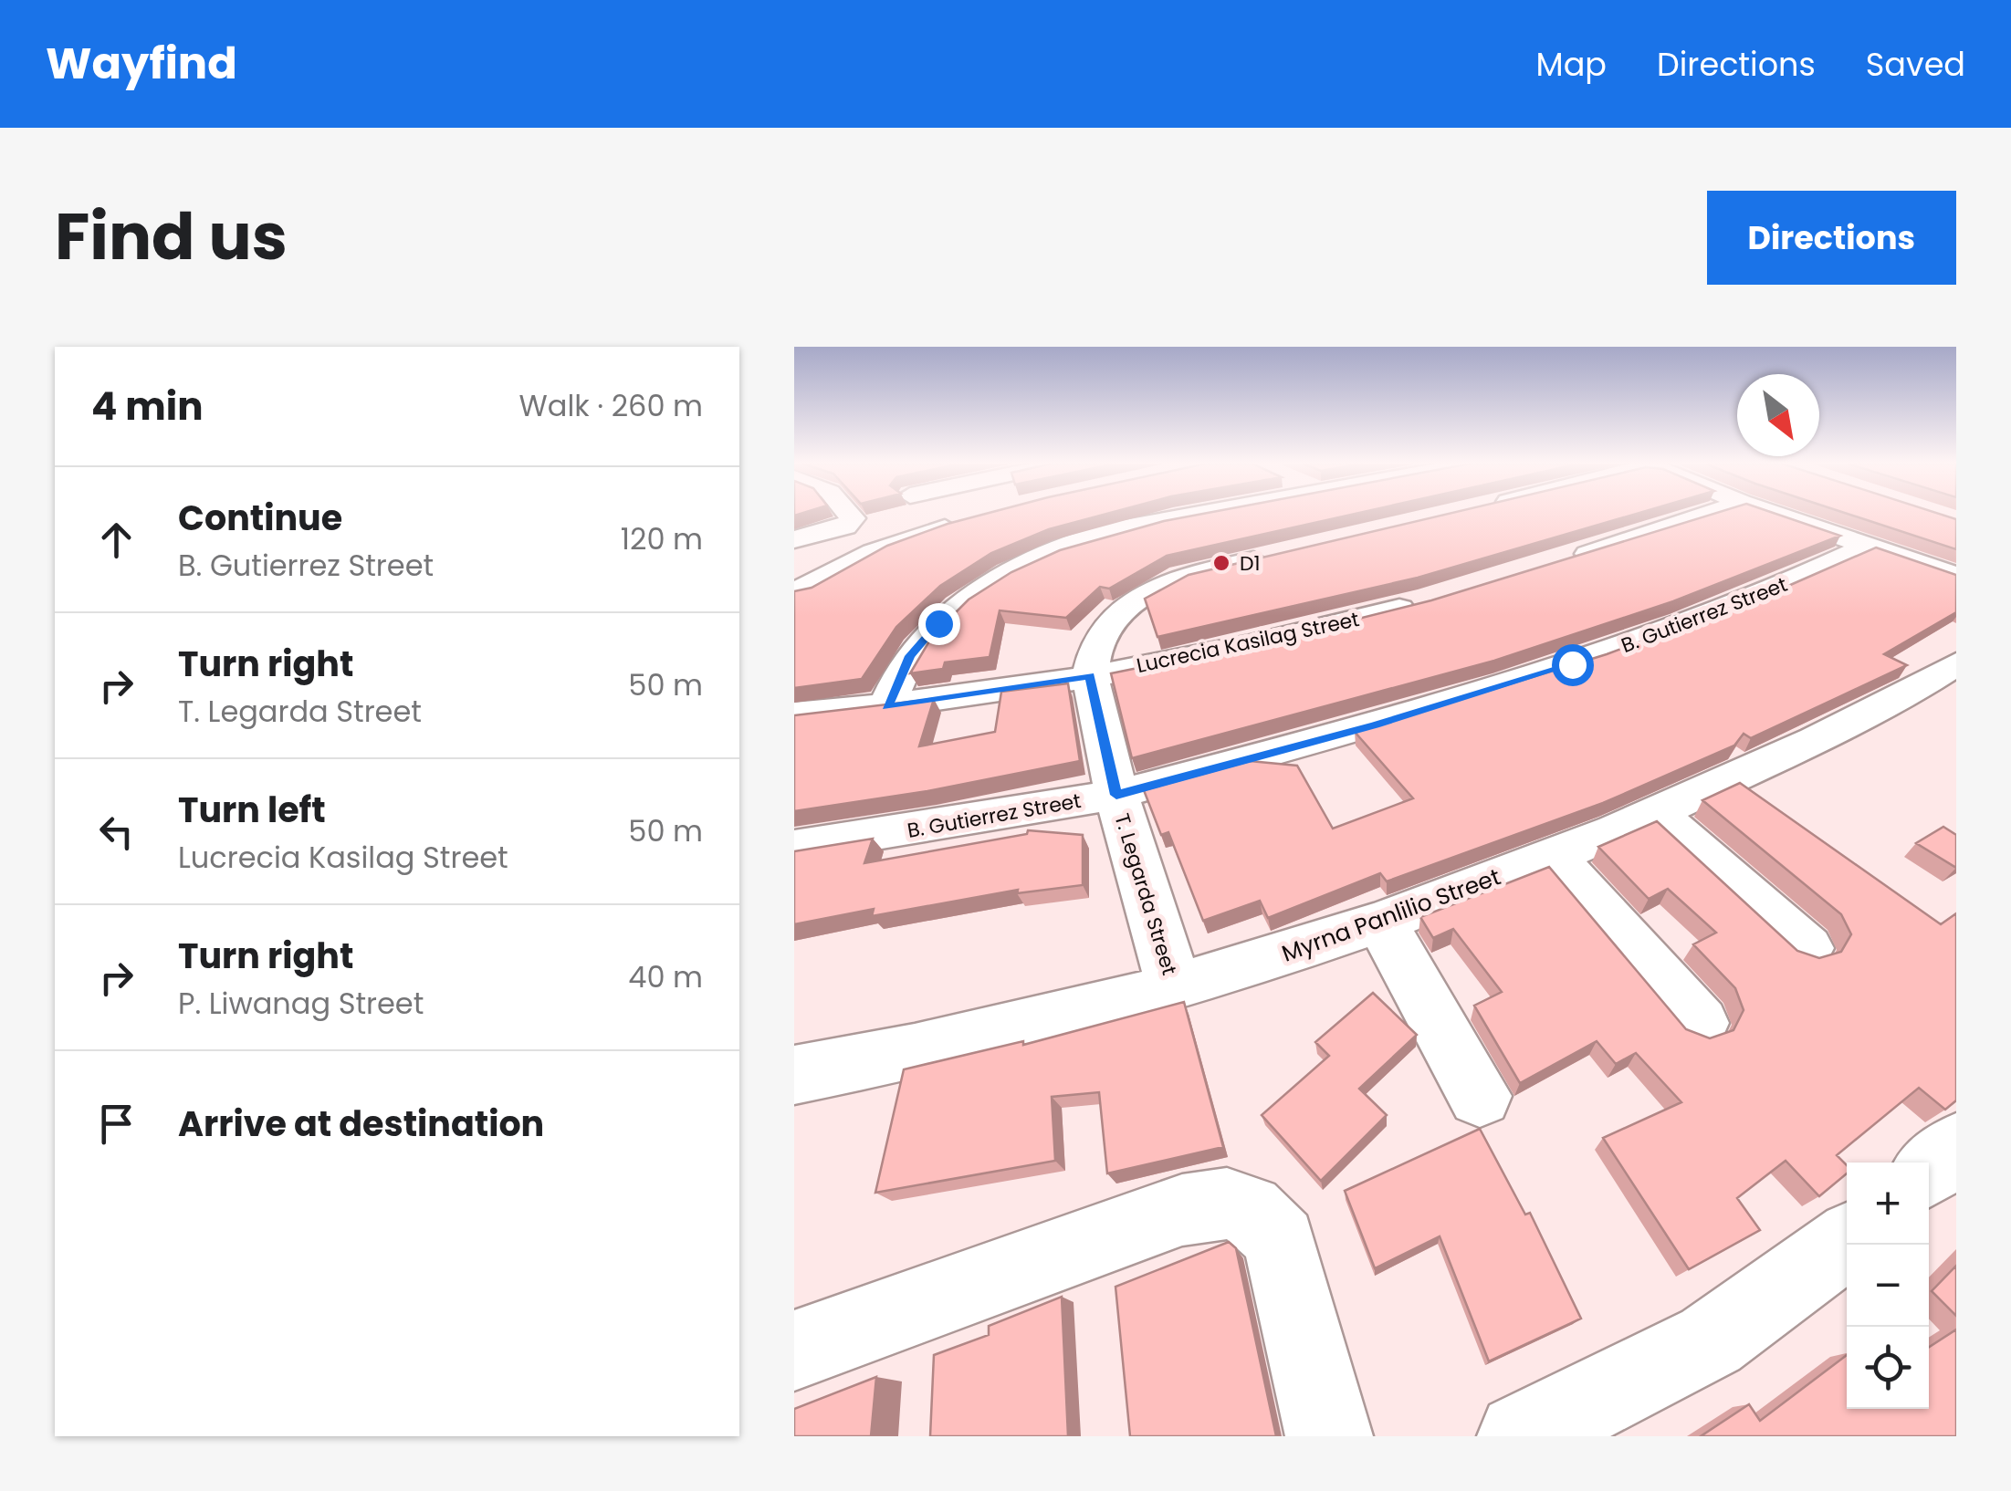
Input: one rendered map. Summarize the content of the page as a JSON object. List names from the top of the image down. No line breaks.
{"streets":{"street":["B. Gutierrez Street","Lucrecia Kasilag Street","T. Legarda Street","Myrna Panlilio Street"]},"crossings":[["B. Gutierrez Street","T. Legarda Street"],["Lucrecia Kasilag Street","T. Legarda Street"],["T. Legarda Street","Myrna Panlilio Street"]],"places":["D1"],"north":"bottom right","page":{"header":"Wayfind","nav":["Map","Directions","Saved"],"title":"Find us","buttons":"Directions","heading":["4 min","Walk · 260 m"],"list":[["Continue","B. Gutierrez Street","120 m"],["Turn right","T. Legarda Street","50 m"],["Turn left","Lucrecia Kasilag Street","50 m"],["Turn right","P. Liwanag Street","40 m"],"Arrive at destination"],"map_buttons":["+","−"]}}
